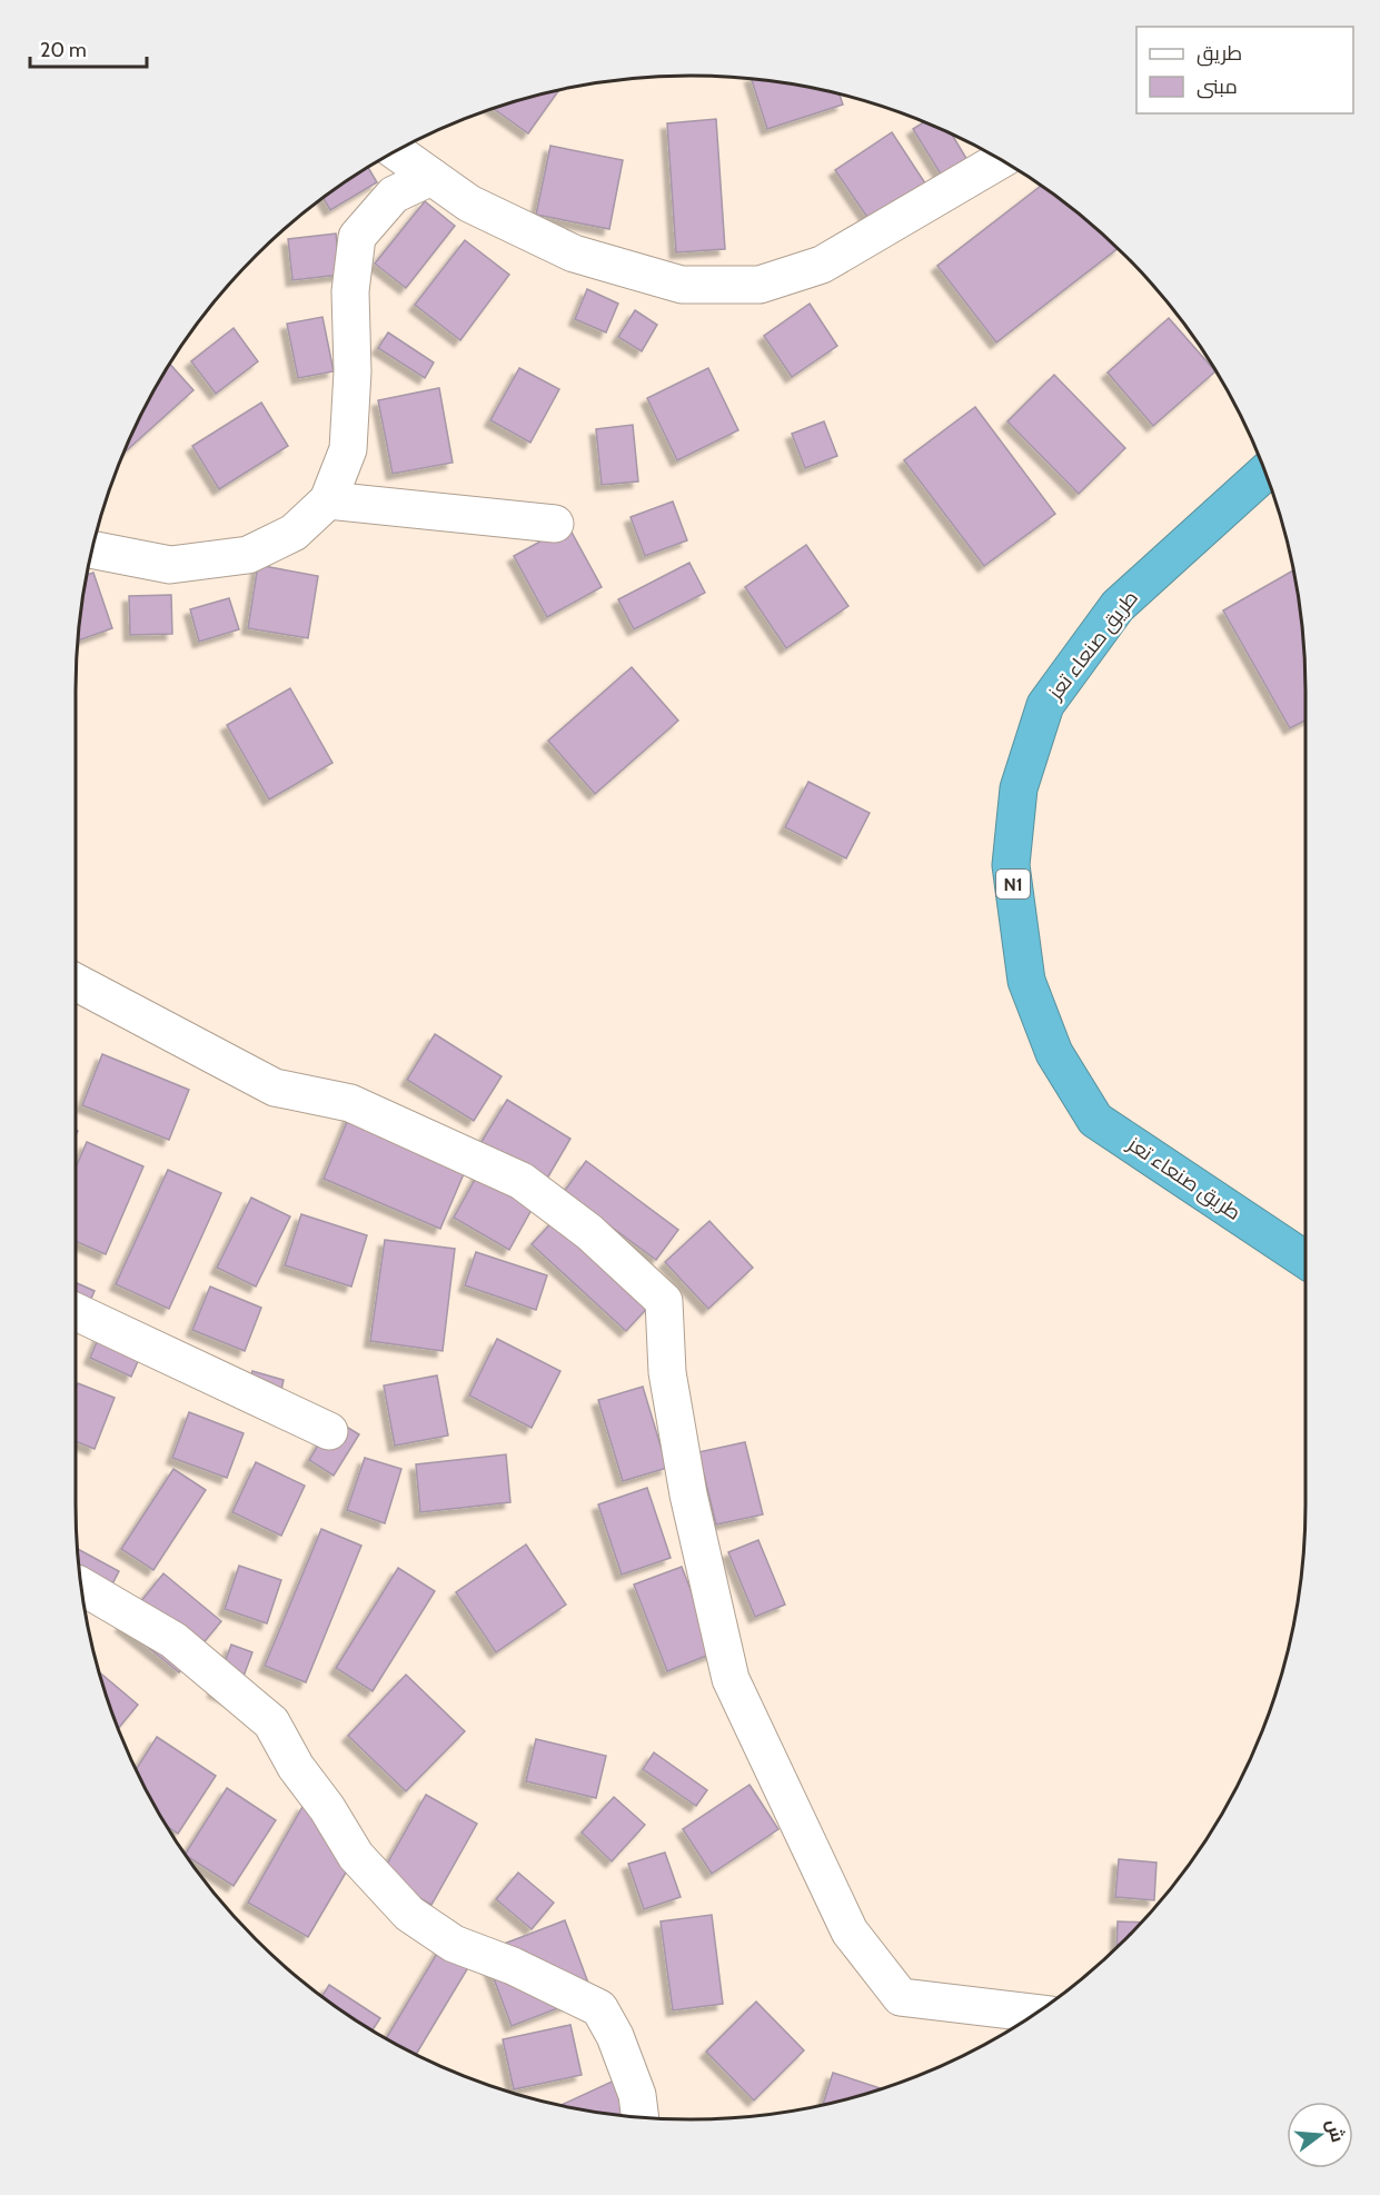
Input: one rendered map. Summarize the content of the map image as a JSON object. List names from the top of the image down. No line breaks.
{"streets":{"highway":["طريق صنعاء تعز","N1"]},"legend":["طريق","مبنى"],"scale_bar":"20 m","north":"right"}
